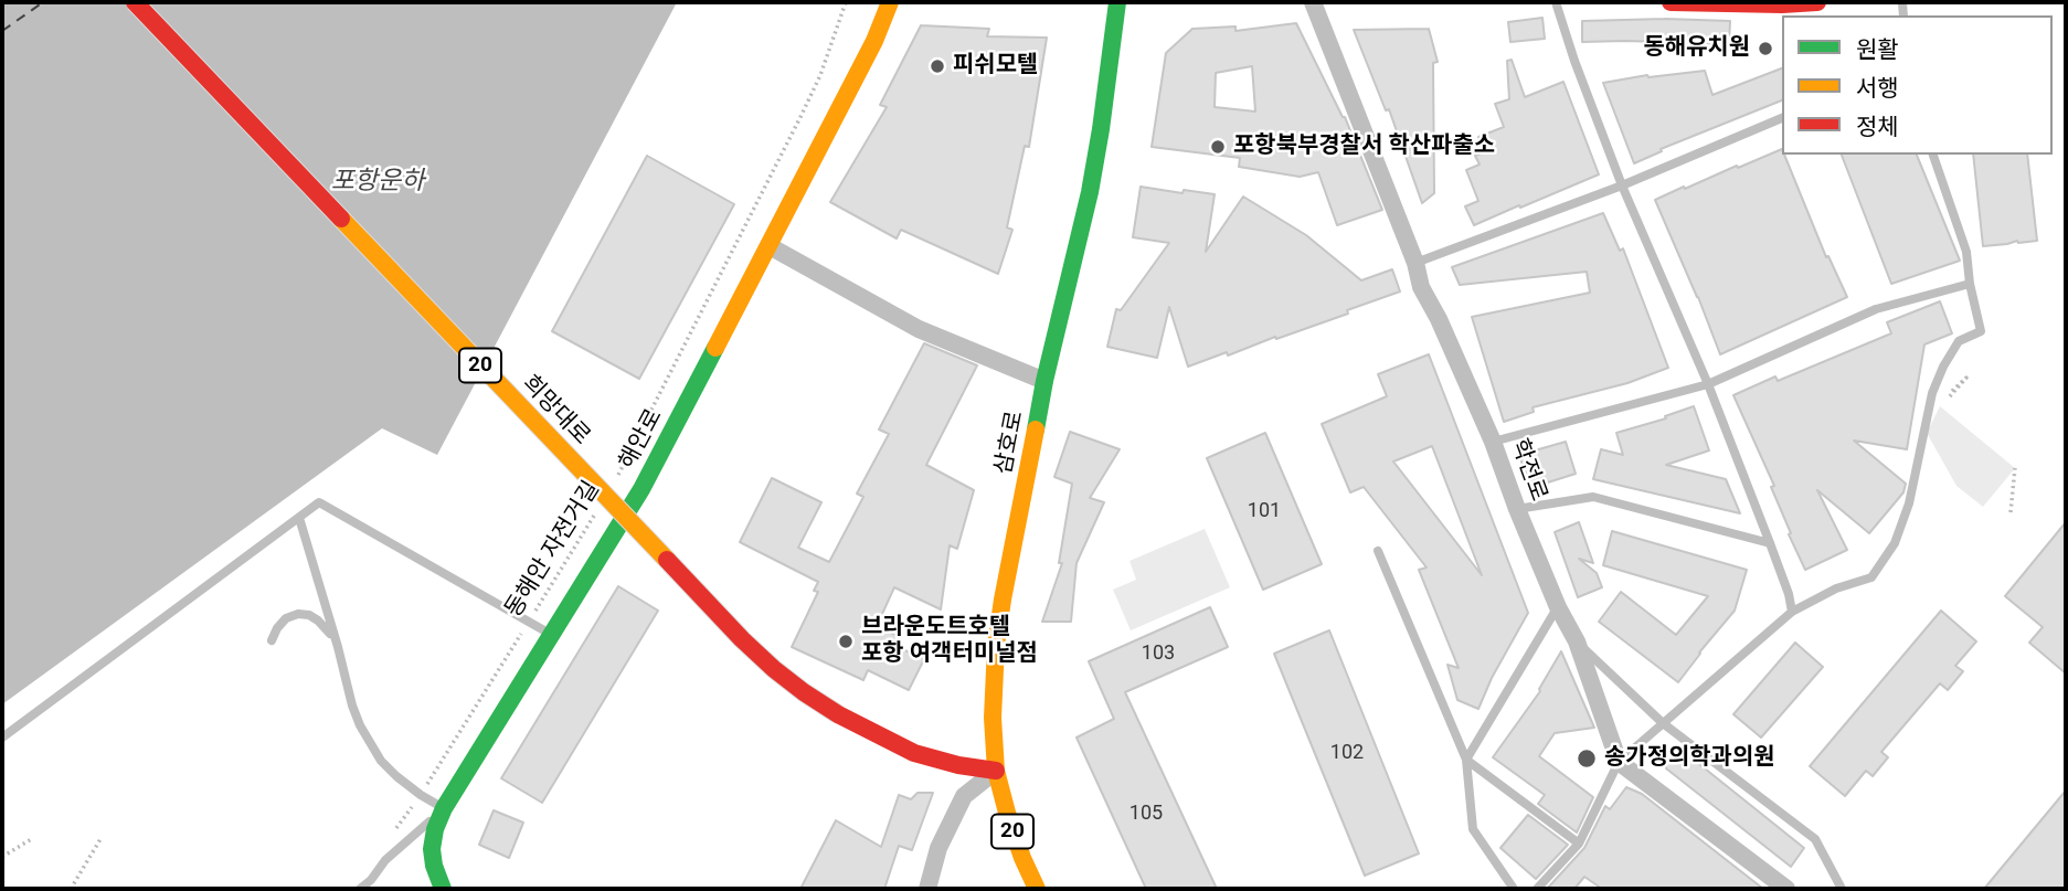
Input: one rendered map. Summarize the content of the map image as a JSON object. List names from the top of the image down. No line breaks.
{"streets":{"main road":["20","희망대로","해안로","삼호로"],"street":["학전로"],"path":["동해안 자전거길"]},"crossings":[["희망대로","삼호로"]],"water":["포항운하"],"places":["동해유치원","피쉬모텔","포항북부경찰서 학산파출소","브라운도트호텔 포항 여객터미널점","송가정의학과의원"],"house_numbers":["101","103","102","105"],"legend":["원활","서행","정체"]}
